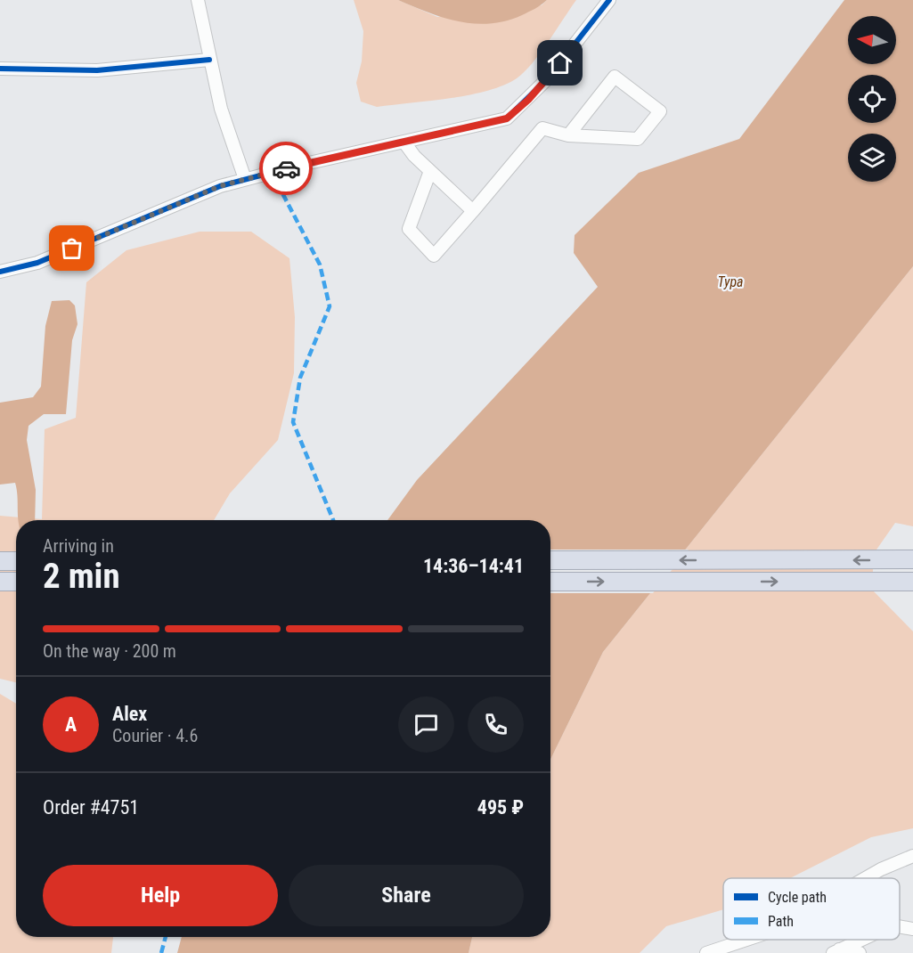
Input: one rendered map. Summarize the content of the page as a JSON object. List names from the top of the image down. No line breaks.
{"water":["Тура"],"legend":["Cycle path","Path"],"north":"left","page":{"heading":["2 min","Arriving in","14:36–14:41"],"panel":["Alex","Courier · 4.6","Order #4751","495 ₽"],"bar":"On the way · 200 m","round":"A","buttons":["Help","Share"]}}
